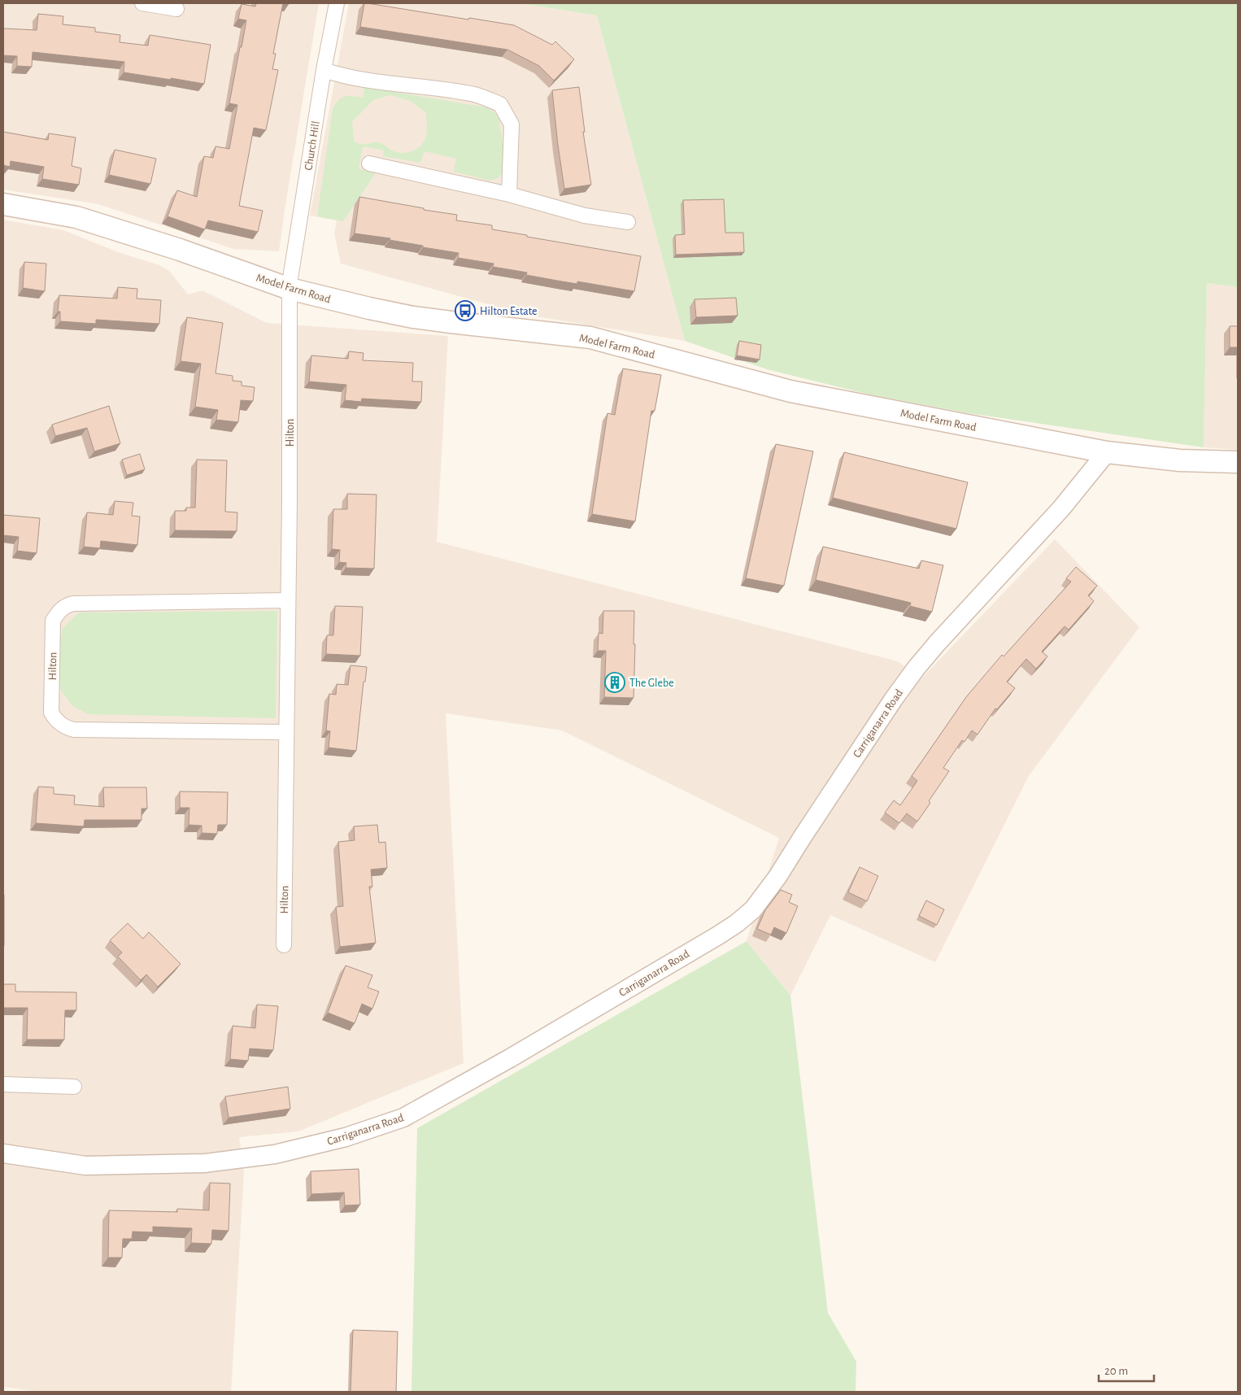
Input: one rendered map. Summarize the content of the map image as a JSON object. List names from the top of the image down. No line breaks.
{"streets":{"main road":["Model Farm Road"],"street":["Church Hill","Hilton","Carriganarra Road"]},"crossings":[["Church Hill","Model Farm Road"],["Church Hill","Hilton"],["Model Farm Road","Hilton"],["Model Farm Road","Carriganarra Road"]],"places":{"bus stop":["Hilton Estate"],"building":["The Glebe"]},"scale_bar":"20 m"}
